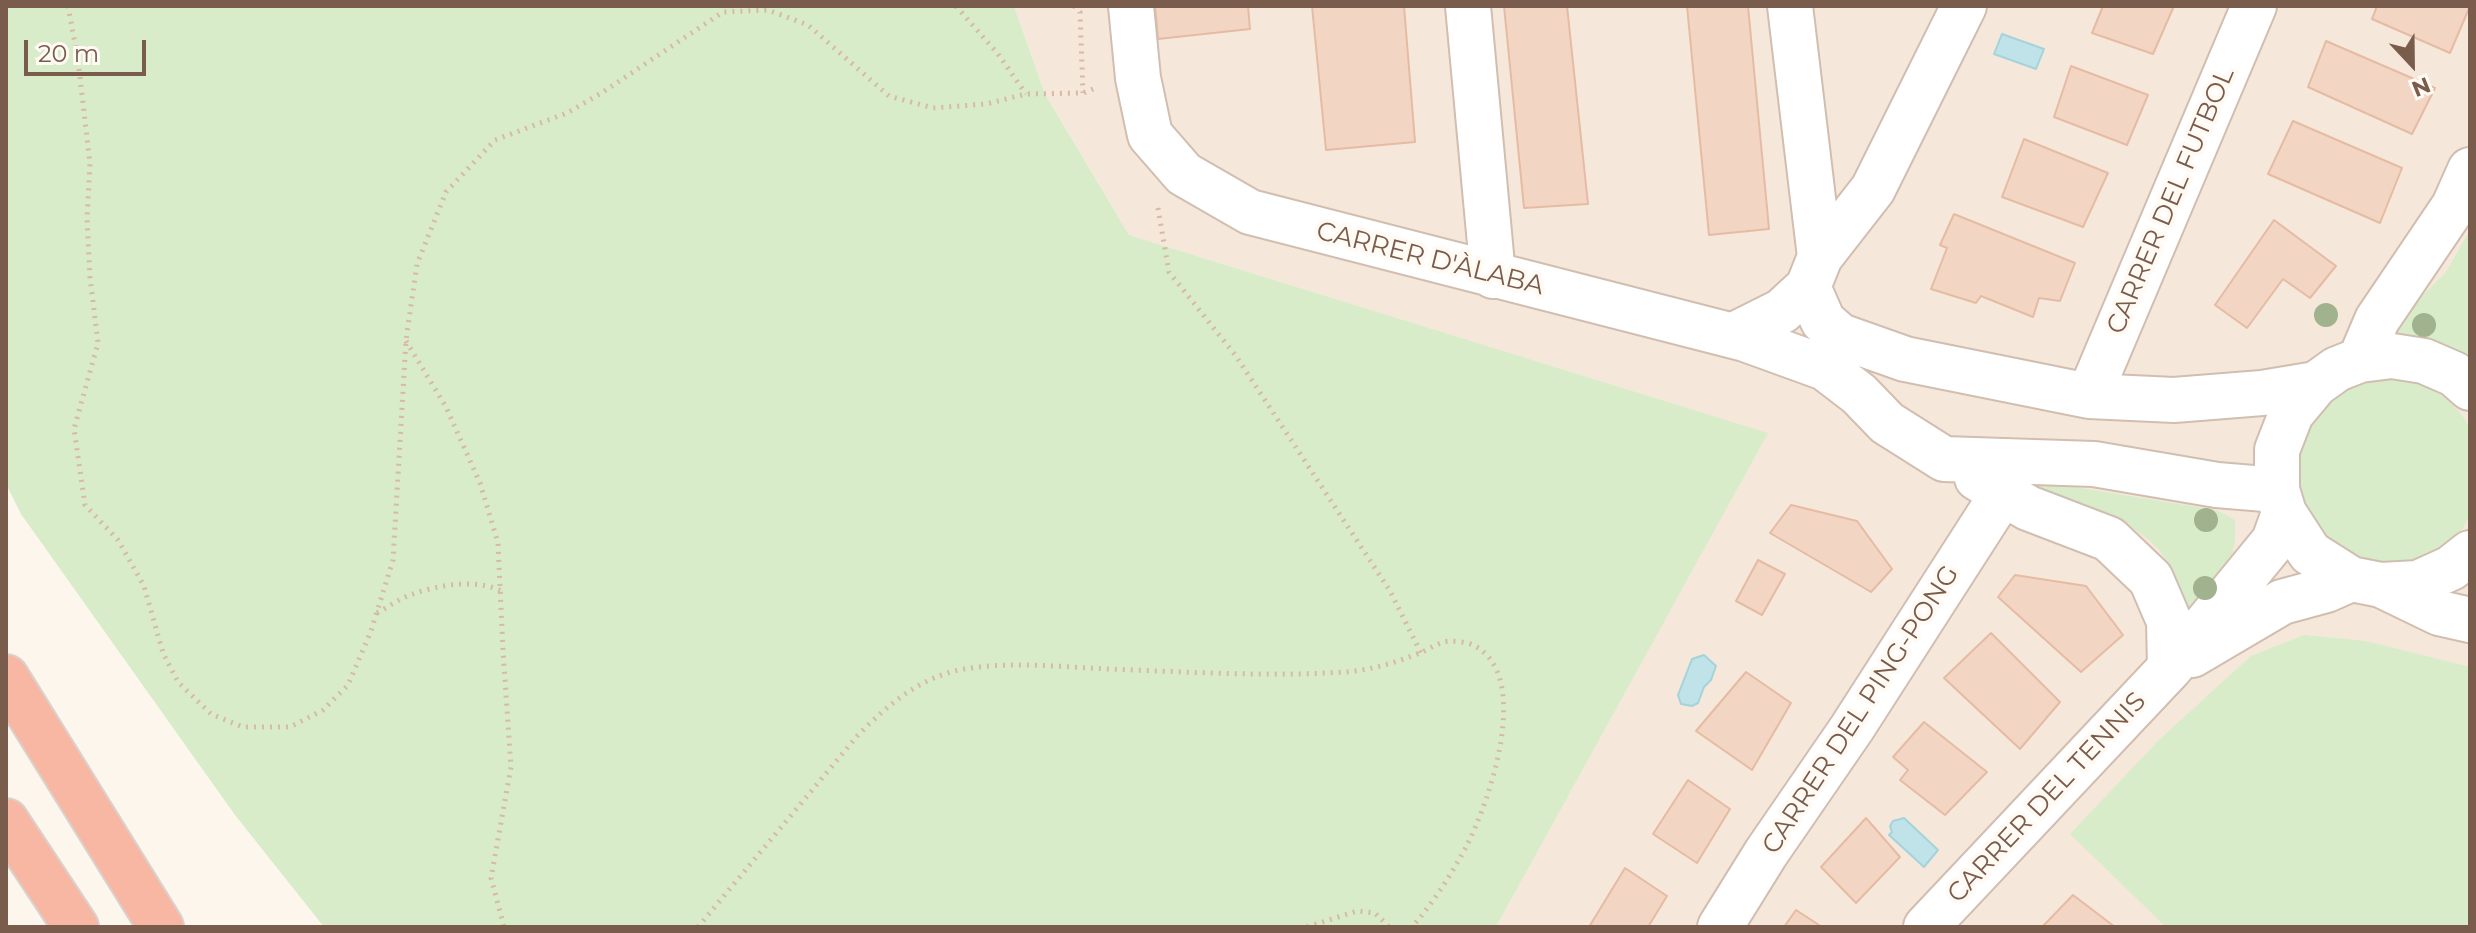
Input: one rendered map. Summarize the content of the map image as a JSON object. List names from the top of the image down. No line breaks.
{"streets":{"street":["CARRER DEL FUTBOL","CARRER D'ÀLABA","CARRER DEL PING-PONG","CARRER DEL TENNIS"]},"crossings":[["CARRER D'ÀLABA","CARRER DEL PING-PONG"],["CARRER D'ÀLABA","CARRER DEL TENNIS"]],"scale_bar":"20 m","north":"bottom"}
